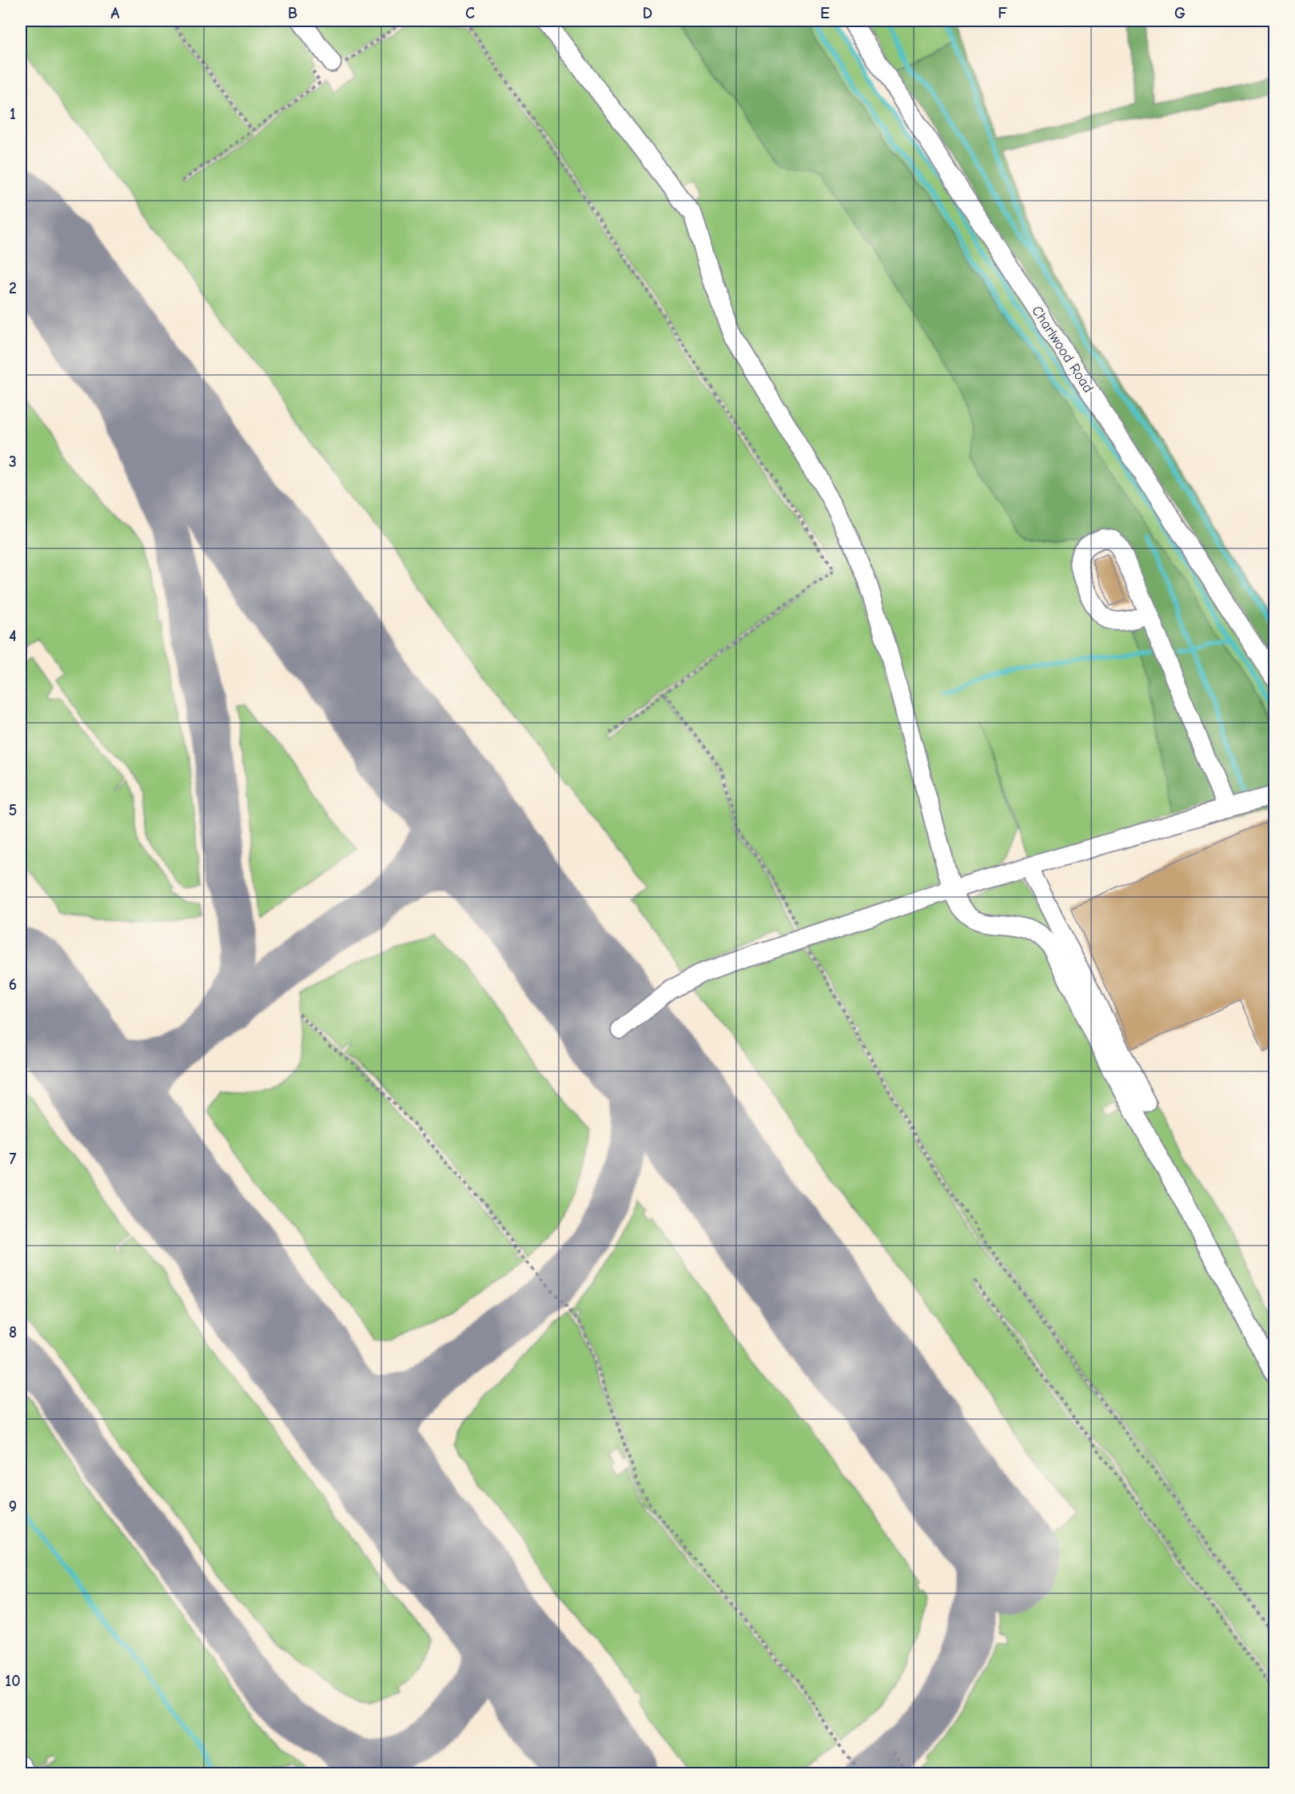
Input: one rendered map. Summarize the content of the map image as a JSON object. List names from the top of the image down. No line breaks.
{"streets":{"street":["Charlwood Road"]},"grid":{"columns":["A","B","C","D","E","F","G"],"rows":["1","2","3","4","5","6","7","8","9","10"]}}
